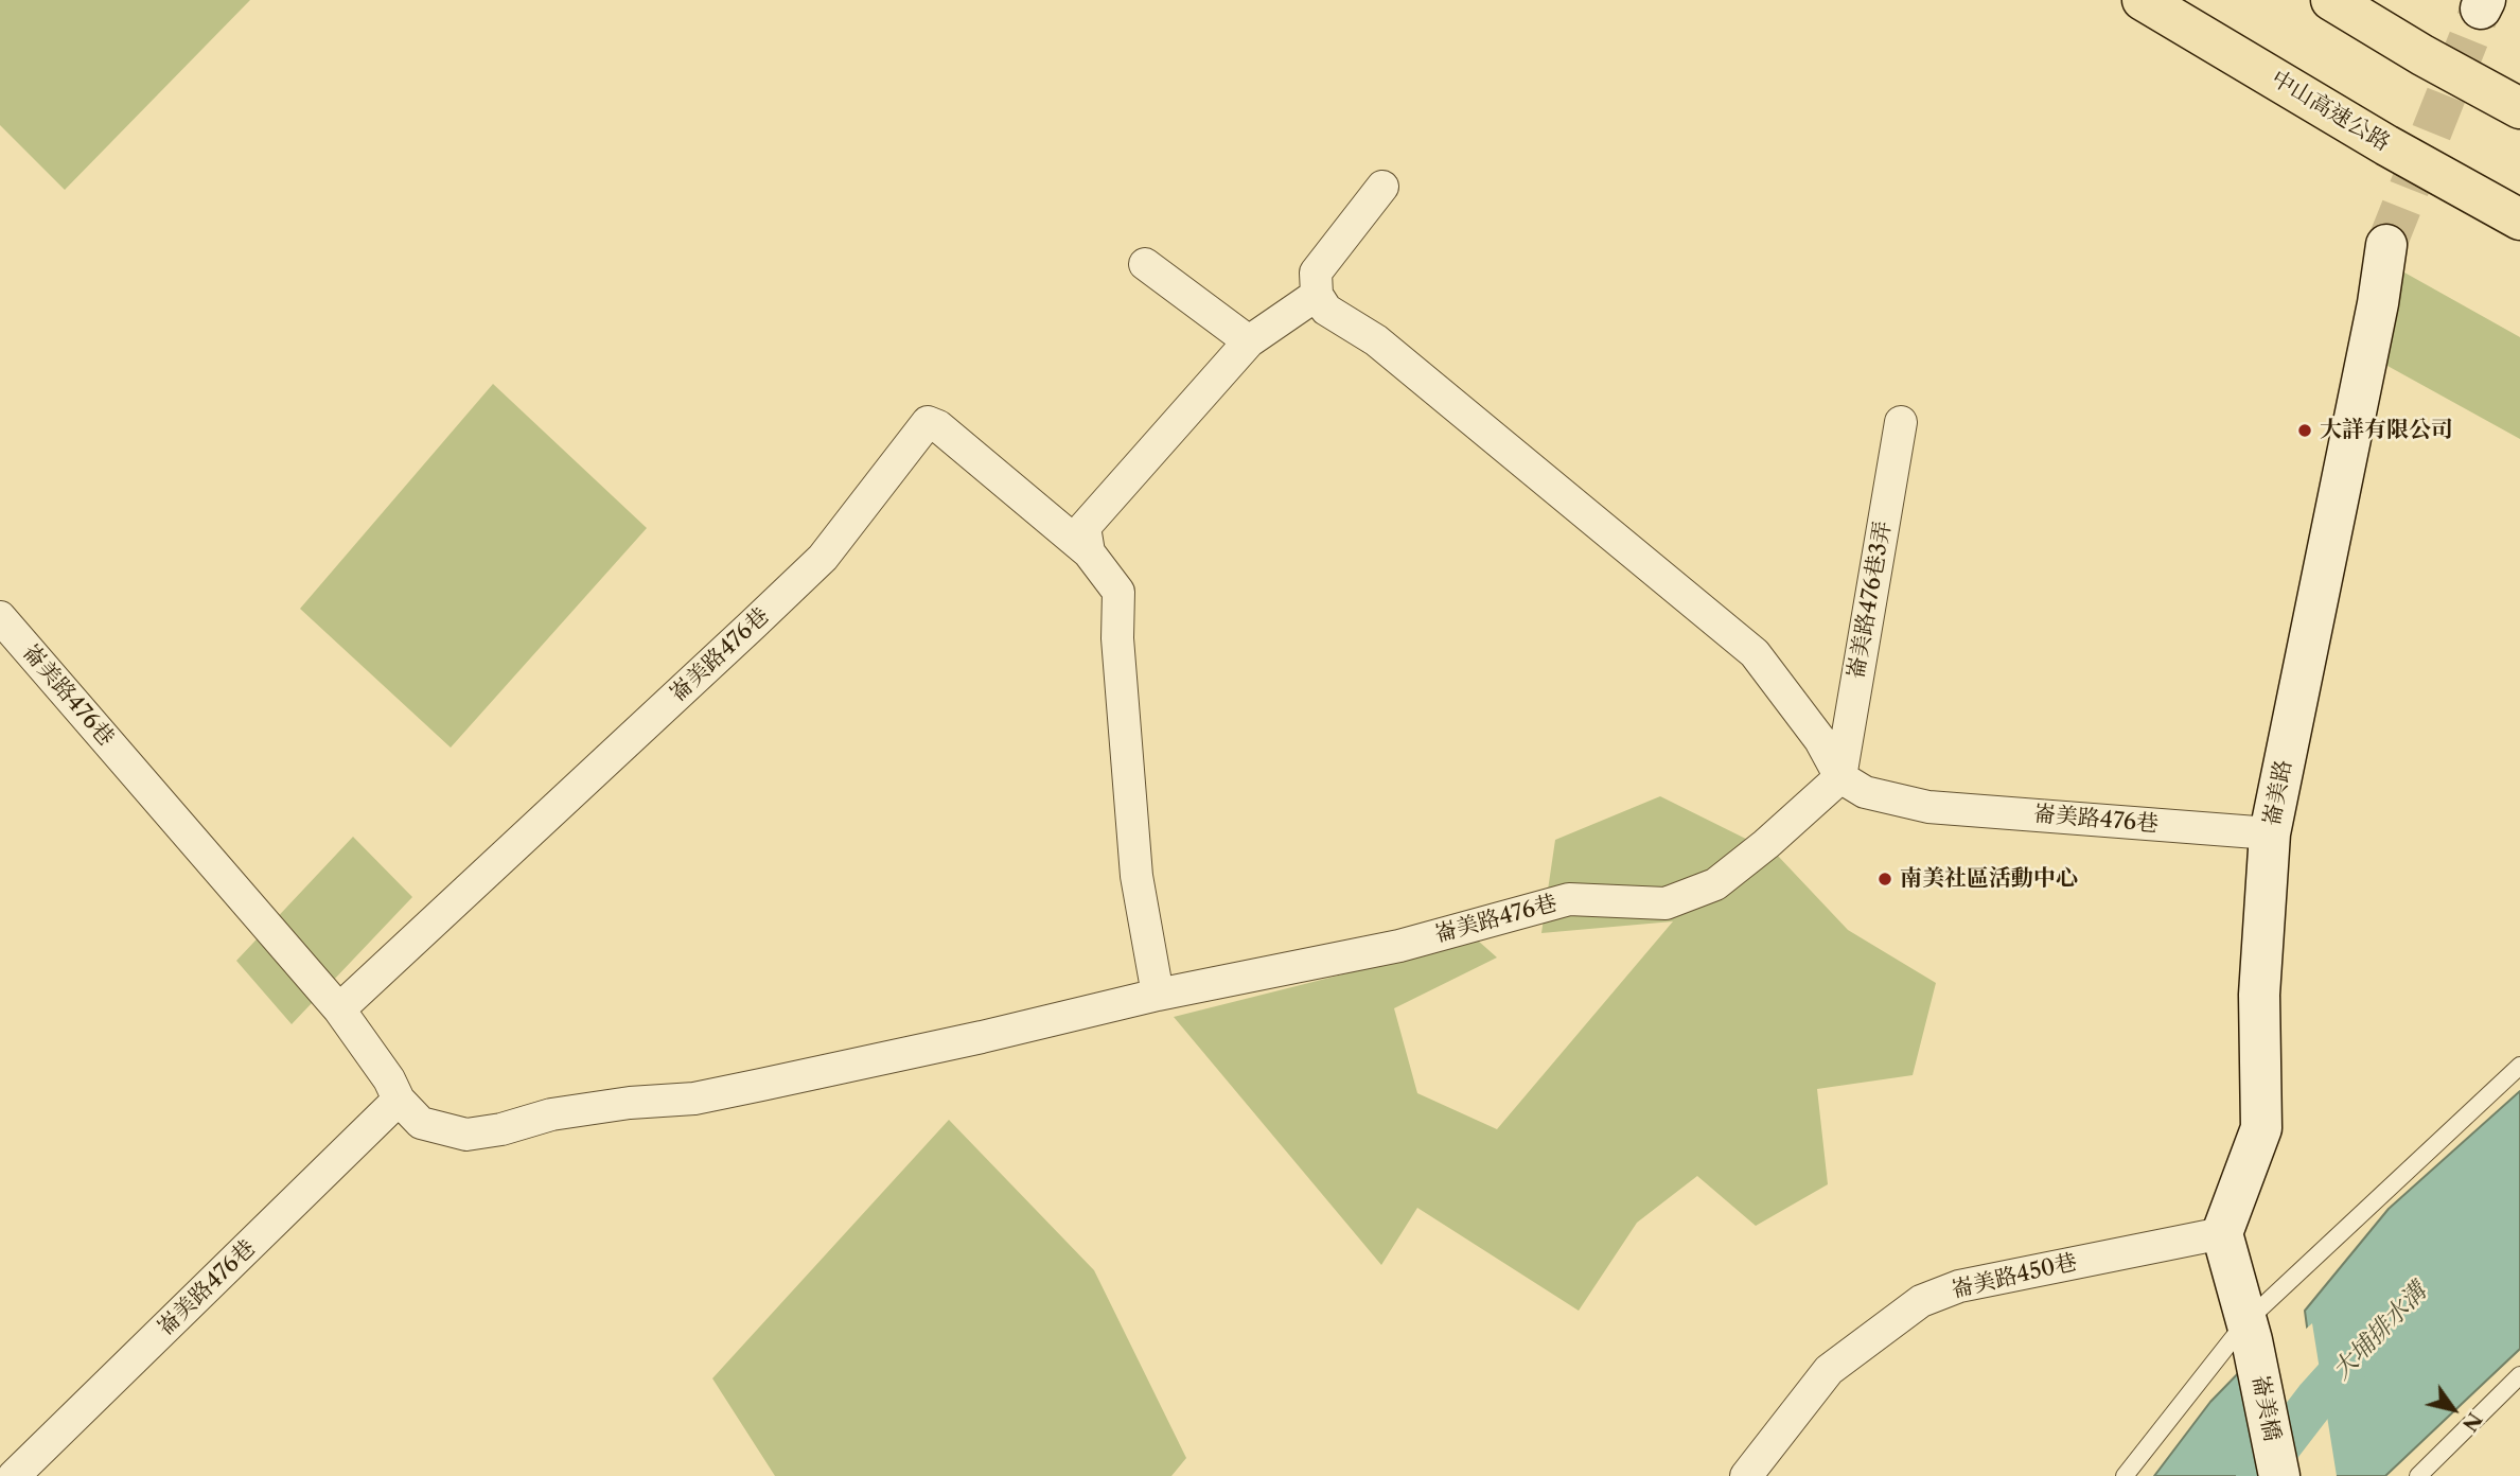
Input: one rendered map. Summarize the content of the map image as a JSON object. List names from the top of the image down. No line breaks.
{"streets":{"highway":["中山高速公路"],"street":["崙美路476巷3弄","崙美路476巷","崙美路","崙美路450巷","崙美橋"]},"crossings":[["崙美路476巷3弄","崙美路476巷"],["崙美路476巷","崙美路"],["崙美路","崙美路450巷"]],"water":["大埔排水溝"],"places":["大詳有限公司","南美社區活動中心"],"north":"bottom right"}
